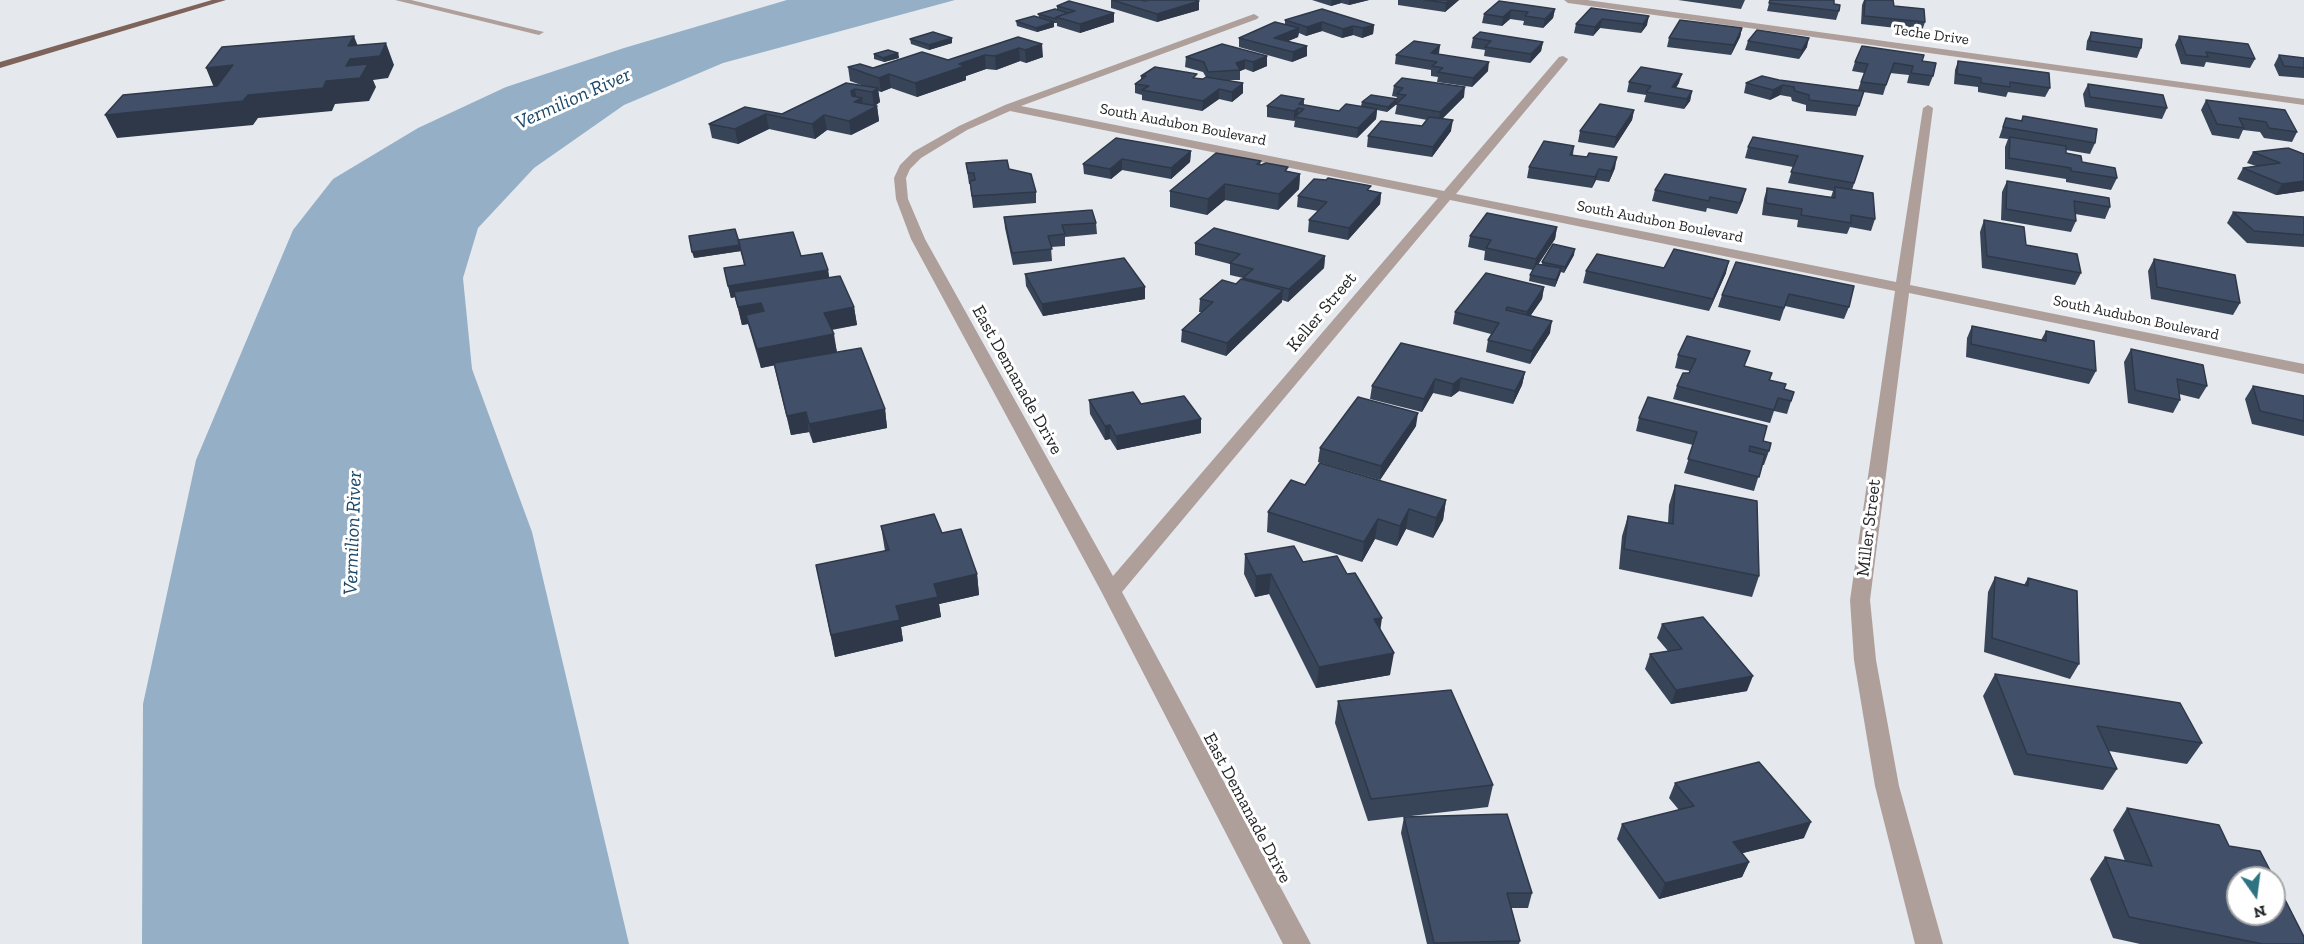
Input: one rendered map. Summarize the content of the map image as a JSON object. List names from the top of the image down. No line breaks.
{"streets":{"street":["Teche Drive","South Audubon Boulevard","Keller Street","East Demanade Drive","Miller Street"]},"crossings":[["South Audubon Boulevard","Keller Street"],["South Audubon Boulevard","East Demanade Drive"],["South Audubon Boulevard","Miller Street"],["Keller Street","East Demanade Drive"]],"water":["Vermilion River"],"north":"bottom"}
